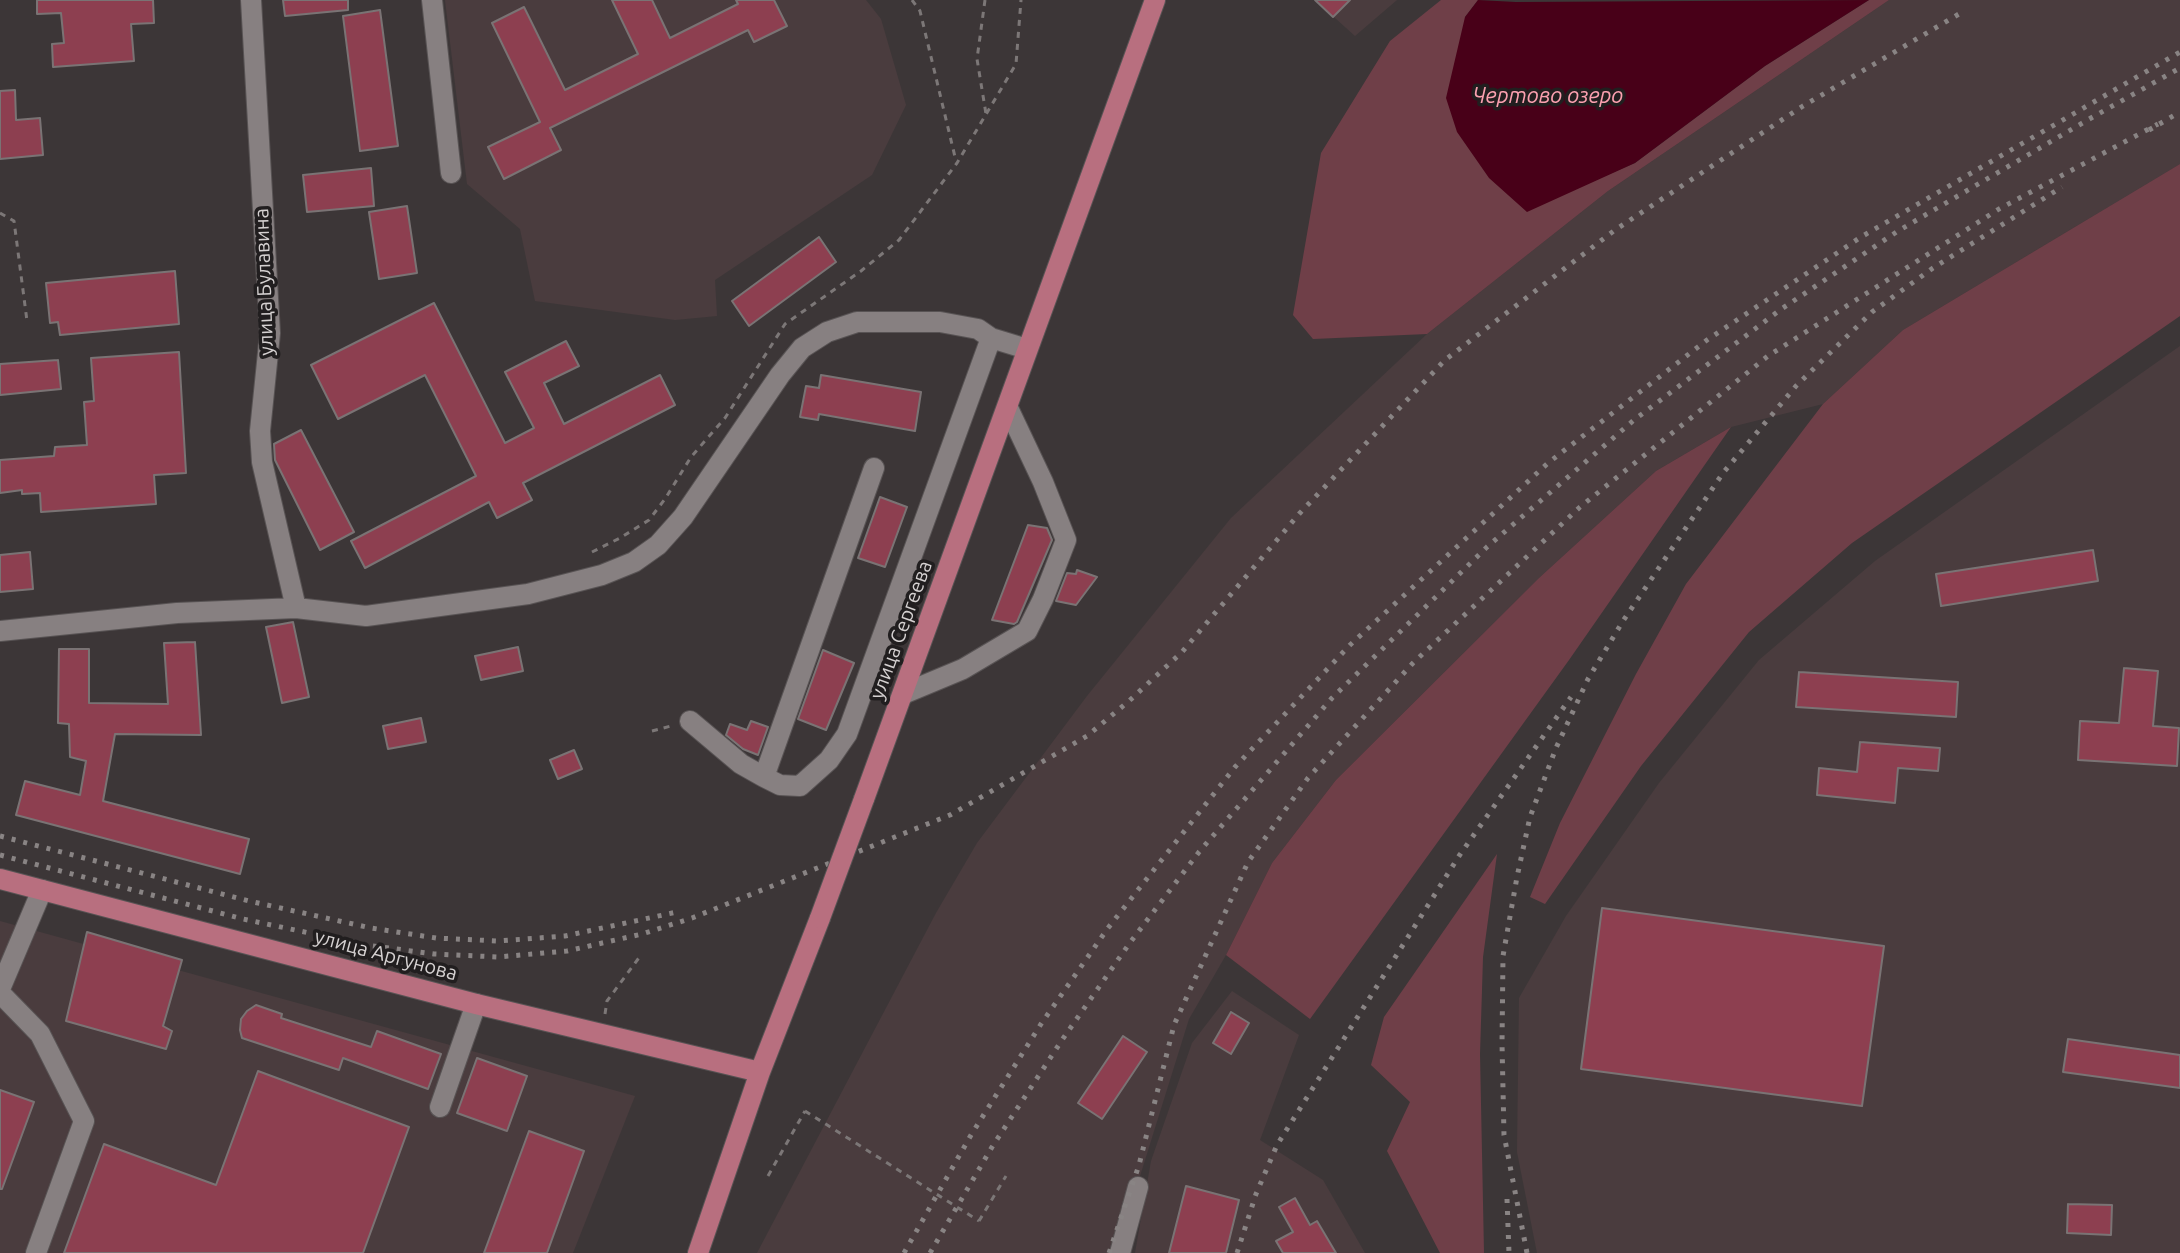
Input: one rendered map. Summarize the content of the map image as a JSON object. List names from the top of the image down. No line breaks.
{"streets":{"main road":["улица Сергеева","улица Аргунова"],"street":["улица Булавина"]},"crossings":[["улица Сергеева","улица Аргунова"]],"water":["Чертово озеро"]}
